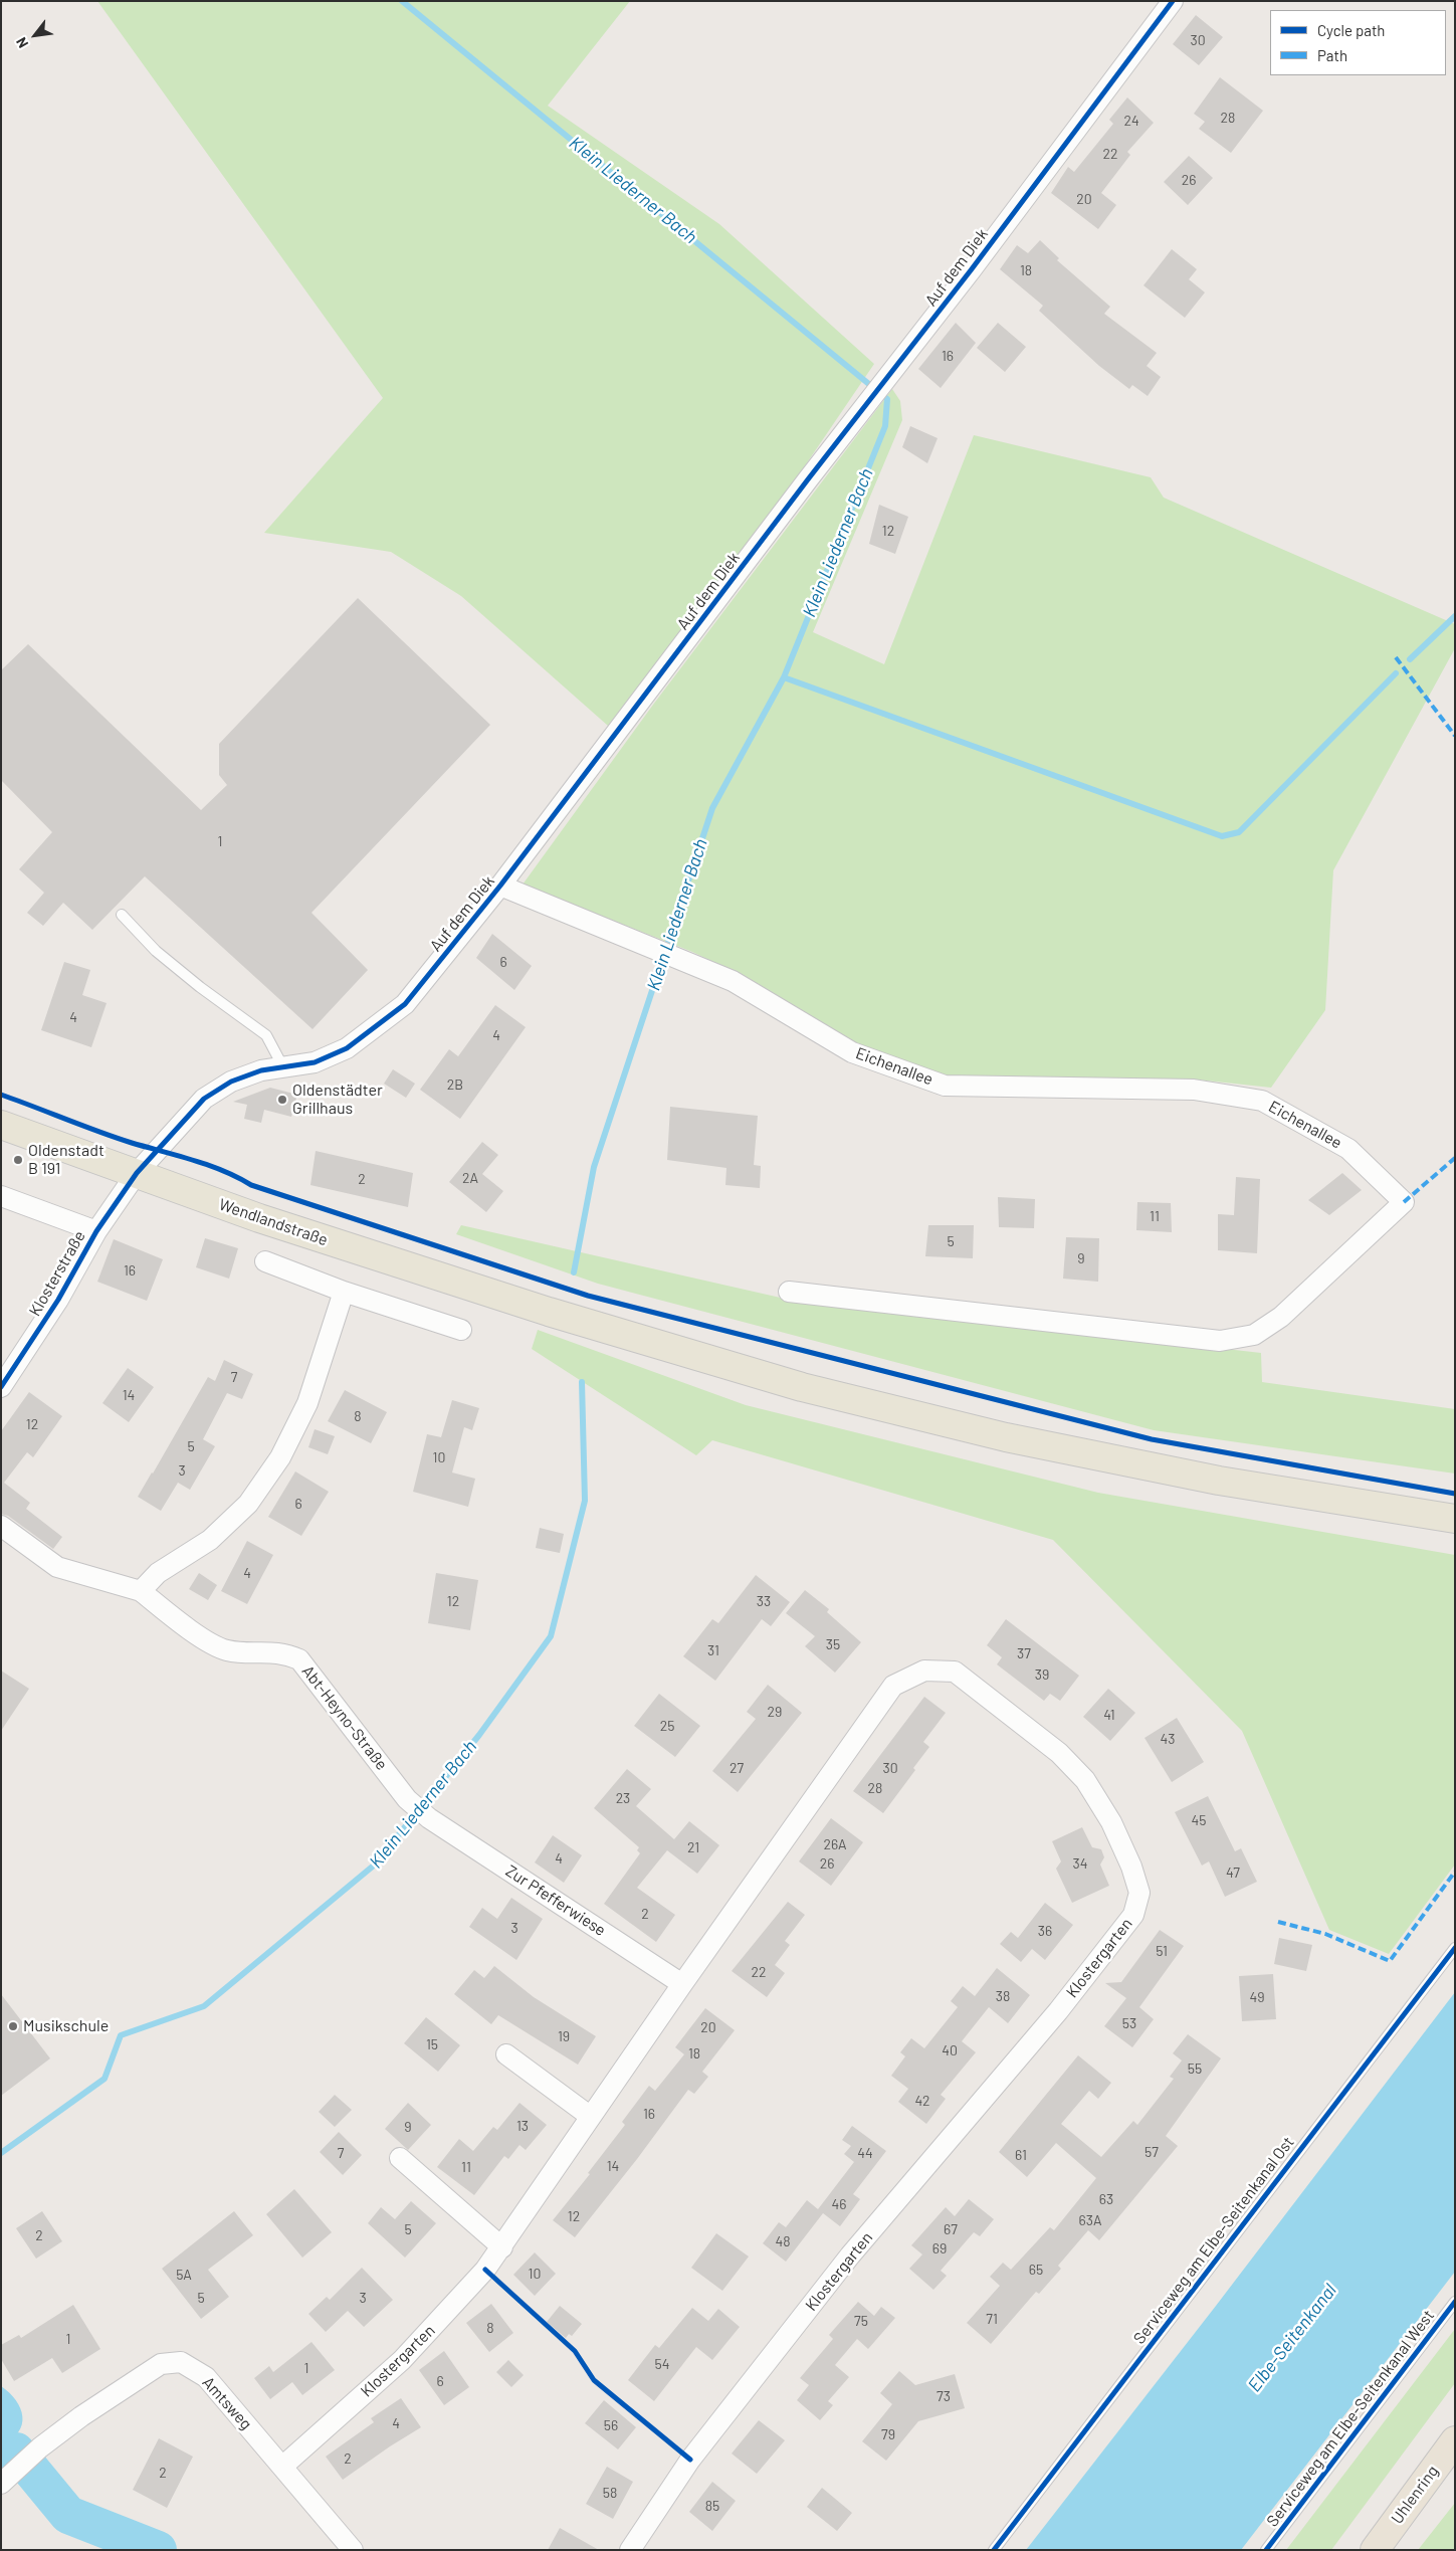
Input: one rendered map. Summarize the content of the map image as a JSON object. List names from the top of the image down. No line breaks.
{"streets":{"highway":["Uhlenring"],"main road":["Wendlandstraße"],"street":["Auf dem Diek","Eichenallee","Klosterstraße","Abt-Heyno-Straße","Zur Pfefferwiese","Klostergarten","Amtsweg"],"lane":["Serviceweg am Elbe-Seitenkanal Ost","Serviceweg am Elbe-Seitenkanal West"]},"crossings":[["Auf dem Diek","Eichenallee"],["Auf dem Diek","Wendlandstraße"],["Auf dem Diek","Klosterstraße"],["Wendlandstraße","Klosterstraße"],["Abt-Heyno-Straße","Zur Pfefferwiese"],["Zur Pfefferwiese","Klostergarten"],["Klostergarten","Amtsweg"]],"water":["Klein Liederner Bach","Elbe-Seitenkanal"],"places":["Oldenstädter Grillhaus","Oldenstadt B 191","Musikschule"],"house_numbers":["30","28","24","22","26","20","18","16","12","1","6","4","4","2B","2A","2","11","5","9","16","7","14","8","12","5","10","3","6","4","12","33","35","31","37","39","29","41","25","43","27","30","28","23","45","26A","21","4","26","34","47","2","3","36","51","22","38","49","53","20","19","15","40","18","55","42","16","13","9","57","7","44","61","14","11","63","46","12","63A","5","67","2","48","69","65","10","5A","5","3","71","75","8","1","54","1","6","73","4","56","79","2","2","58","85"],"legend":["Cycle path","Path"],"north":"bottom left"}
